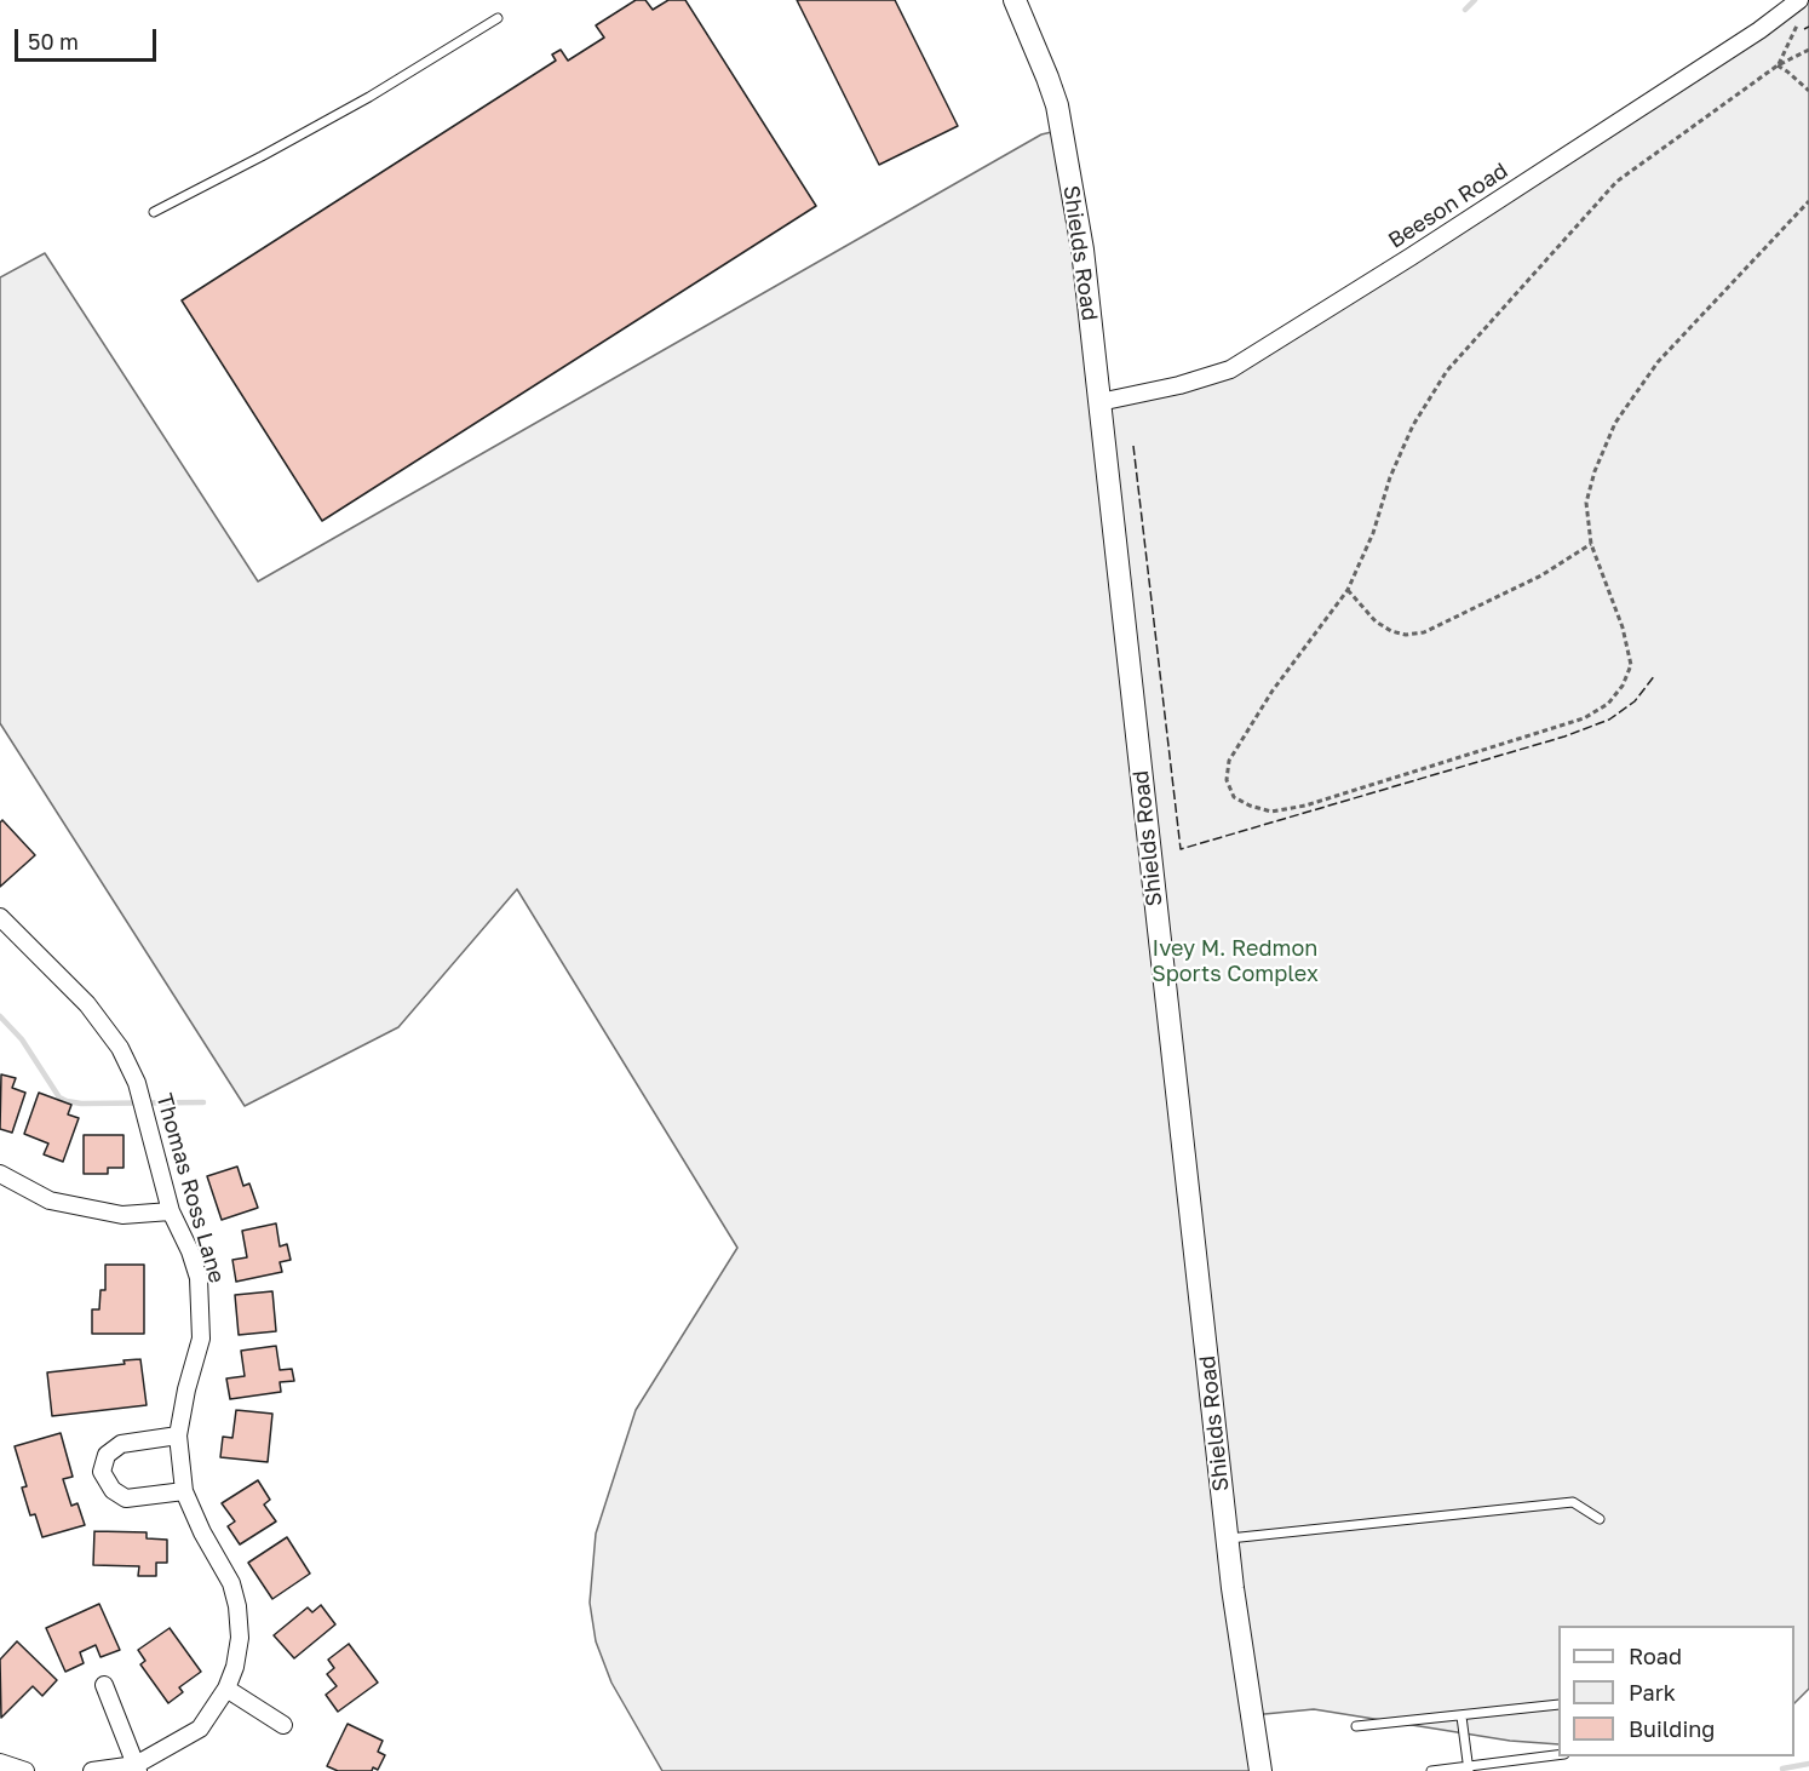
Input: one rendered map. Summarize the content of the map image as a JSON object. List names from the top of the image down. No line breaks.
{"streets":{"street":["Beeson Road","Shields Road","Thomas Ross Lane"]},"crossings":[["Beeson Road","Shields Road"]],"parks":["Ivey M. Redmon Sports Complex"],"legend":["Road","Park","Building"],"scale_bar":"50 m"}
